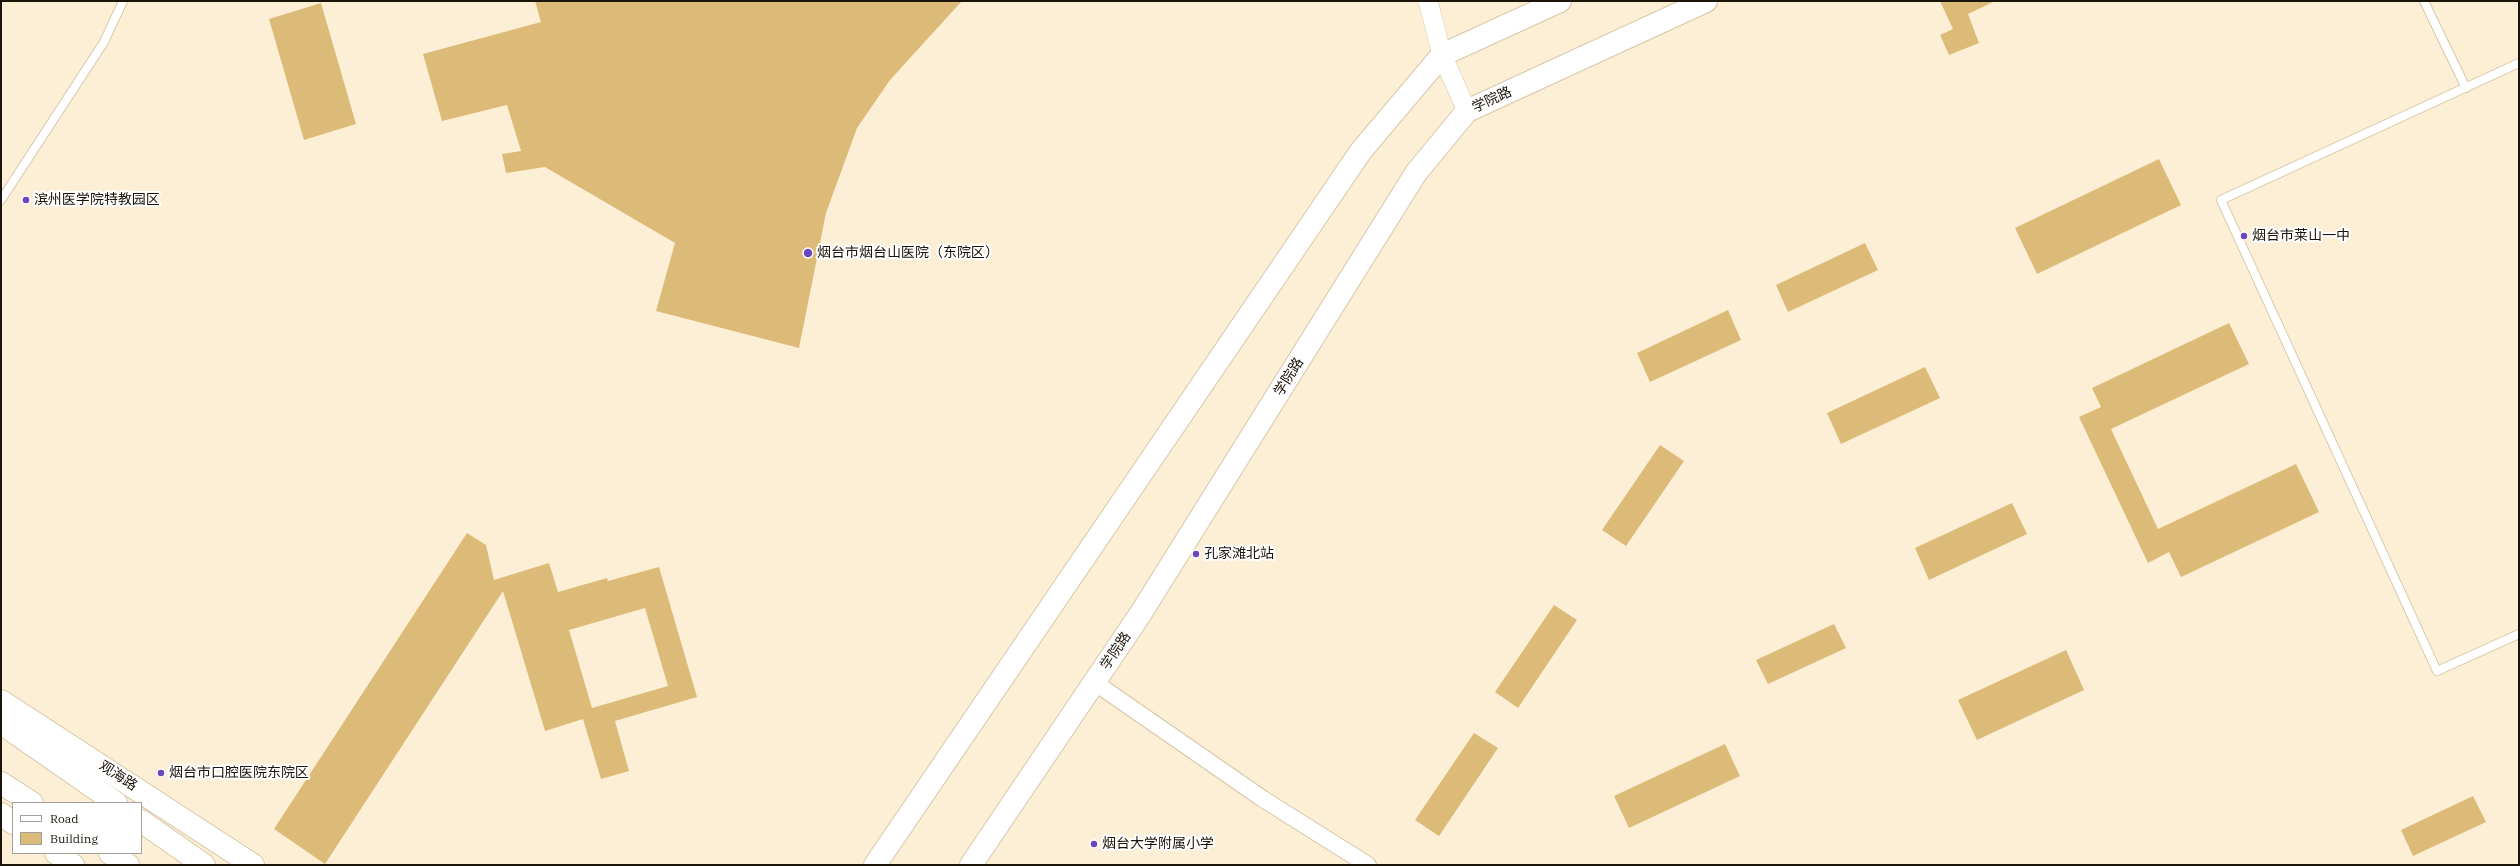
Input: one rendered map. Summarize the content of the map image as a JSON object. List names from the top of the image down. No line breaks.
{"streets":{"main road":["学院路","观海路"]},"places":["滨州医学院特教园区","烟台市莱山一中","烟台市烟台山医院（东院区）","孔家滩北站","烟台市口腔医院东院区","烟台大学附属小学"],"legend":["Road","Building"]}
